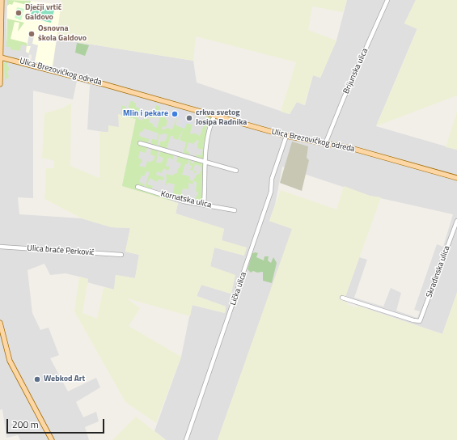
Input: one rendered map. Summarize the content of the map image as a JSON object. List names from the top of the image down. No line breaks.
{"streets":{"main road":["Ulica Brezovičkog odreda"],"street":["Brijunska ulica","Kornatska ulica","Ulica braće Perković","Skradinska ulica","Lička ulica"]},"crossings":[["Brijunska ulica","Ulica Brezovičkog odreda"],["Ulica Brezovičkog odreda","Lička ulica"]],"places":["Dječji vrtić Galdovo","Osnovna škola Galdovo","Mlin i pekare","crkva svetog Josipa Radnika","Webkod Art"],"scale_bar":"200 m"}
